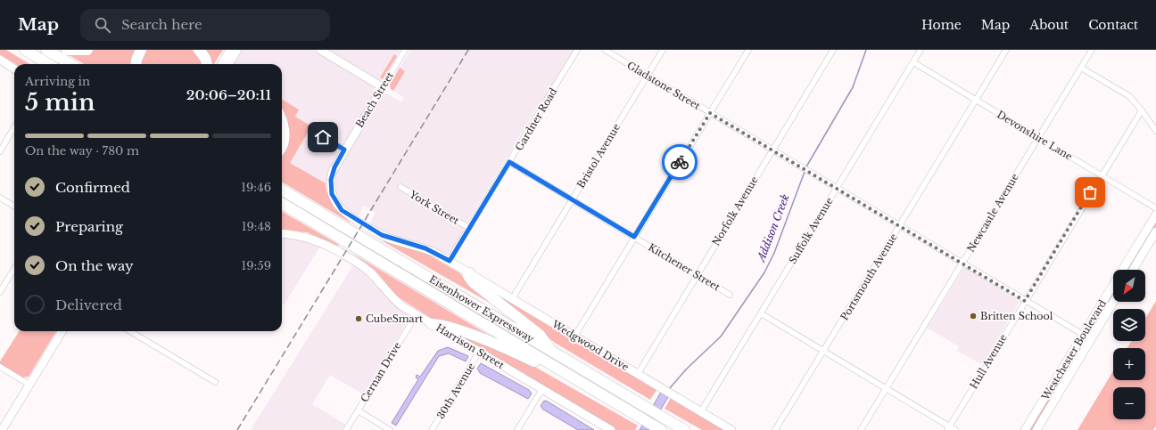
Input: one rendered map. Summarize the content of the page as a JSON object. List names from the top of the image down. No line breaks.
{"streets":{"highway":["Eisenhower Expressway"],"street":["Gladstone Street","Beach Street","Gardner Road","Devonshire Lane","Bristol Avenue","York Street","Norfolk Avenue","Newcastle Avenue","Suffolk Avenue","Kitchener Street","Portsmouth Avenue","Wedgwood Drive","Harrison Street","Westchester Boulevard","Hull Avenue","Cernan Drive","30th Avenue"]},"crossings":[["Gladstone Street","Bristol Avenue"],["Gladstone Street","Norfolk Avenue"],["Gladstone Street","Newcastle Avenue"],["Gladstone Street","Suffolk Avenue"],["Gladstone Street","Portsmouth Avenue"],["Gladstone Street","Westchester Boulevard"],["Gladstone Street","Hull Avenue"],["Beach Street","Gardner Road"],["Beach Street","Wedgwood Drive"],["Gardner Road","York Street"],["Gardner Road","Kitchener Street"],["Gardner Road","Wedgwood Drive"],["Devonshire Lane","Newcastle Avenue"],["Devonshire Lane","Suffolk Avenue"],["Devonshire Lane","Portsmouth Avenue"],["Devonshire Lane","Hull Avenue"],["Bristol Avenue","Kitchener Street"],["Bristol Avenue","Wedgwood Drive"],["Norfolk Avenue","Kitchener Street"],["Norfolk Avenue","Wedgwood Drive"],["Suffolk Avenue","Wedgwood Drive"],["Harrison Street","Cernan Drive"],["Harrison Street","30th Avenue"]],"water":["Addison Creek"],"places":["Britten School","CubeSmart"],"north":"bottom left","page":{"header":"Map","search":"Search here","nav":["Home","Map","About","Contact"],"heading":["5 min","Arriving in","20:06–20:11"],"bar":"On the way · 780 m","list":[["Confirmed","19:46"],["Preparing","19:48"],["On the way","19:59"],"Delivered"],"map_buttons":["+","−"]}}
